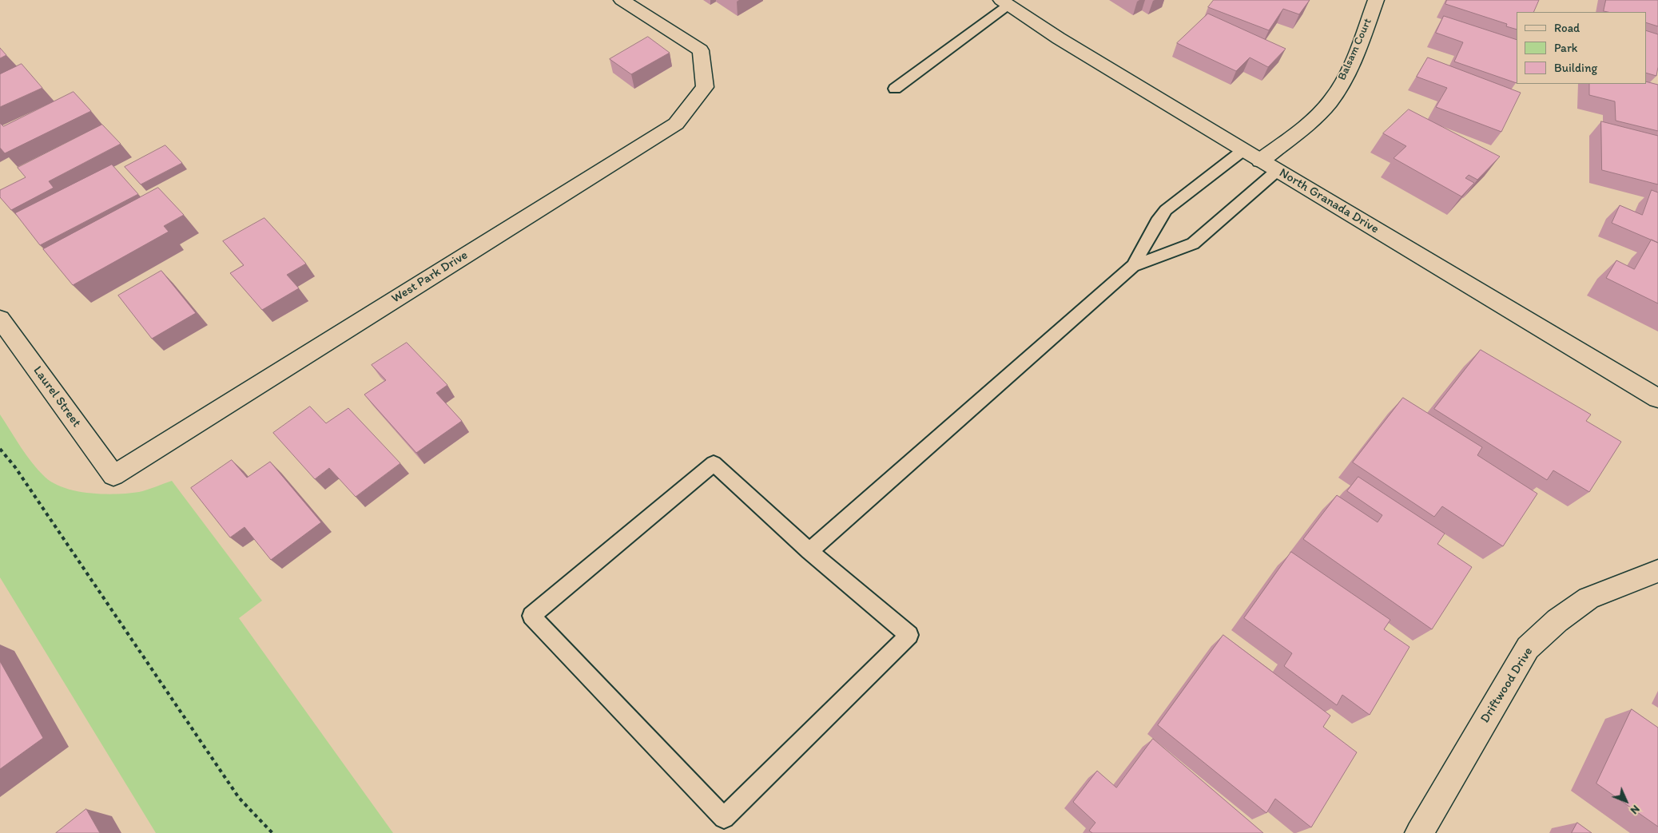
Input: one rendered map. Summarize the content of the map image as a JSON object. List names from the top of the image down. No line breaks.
{"streets":{"street":["Balsam Court","North Granada Drive","West Park Drive","Laurel Street","Driftwood Drive"]},"crossings":[["Balsam Court","North Granada Drive"],["West Park Drive","Laurel Street"]],"legend":["Road","Park","Building"],"north":"bottom right"}
